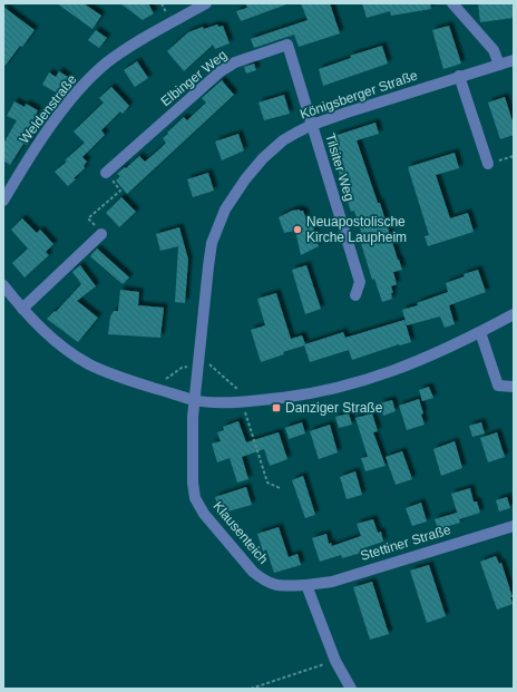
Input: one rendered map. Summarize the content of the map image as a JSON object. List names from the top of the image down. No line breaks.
{"streets":{"street":["Elbinger Weg","Königsberger Straße","Weldenstraße","Tilsiter Weg","Klausenteich","Stettiner Straße"]},"crossings":[["Elbinger Weg","Königsberger Straße"],["Elbinger Weg","Tilsiter Weg"],["Königsberger Straße","Tilsiter Weg"],["Königsberger Straße","Klausenteich"],["Klausenteich","Stettiner Straße"]],"places":{"other":["Neuapostolische Kirche Laupheim"],"transit":["Danziger Straße"]}}
